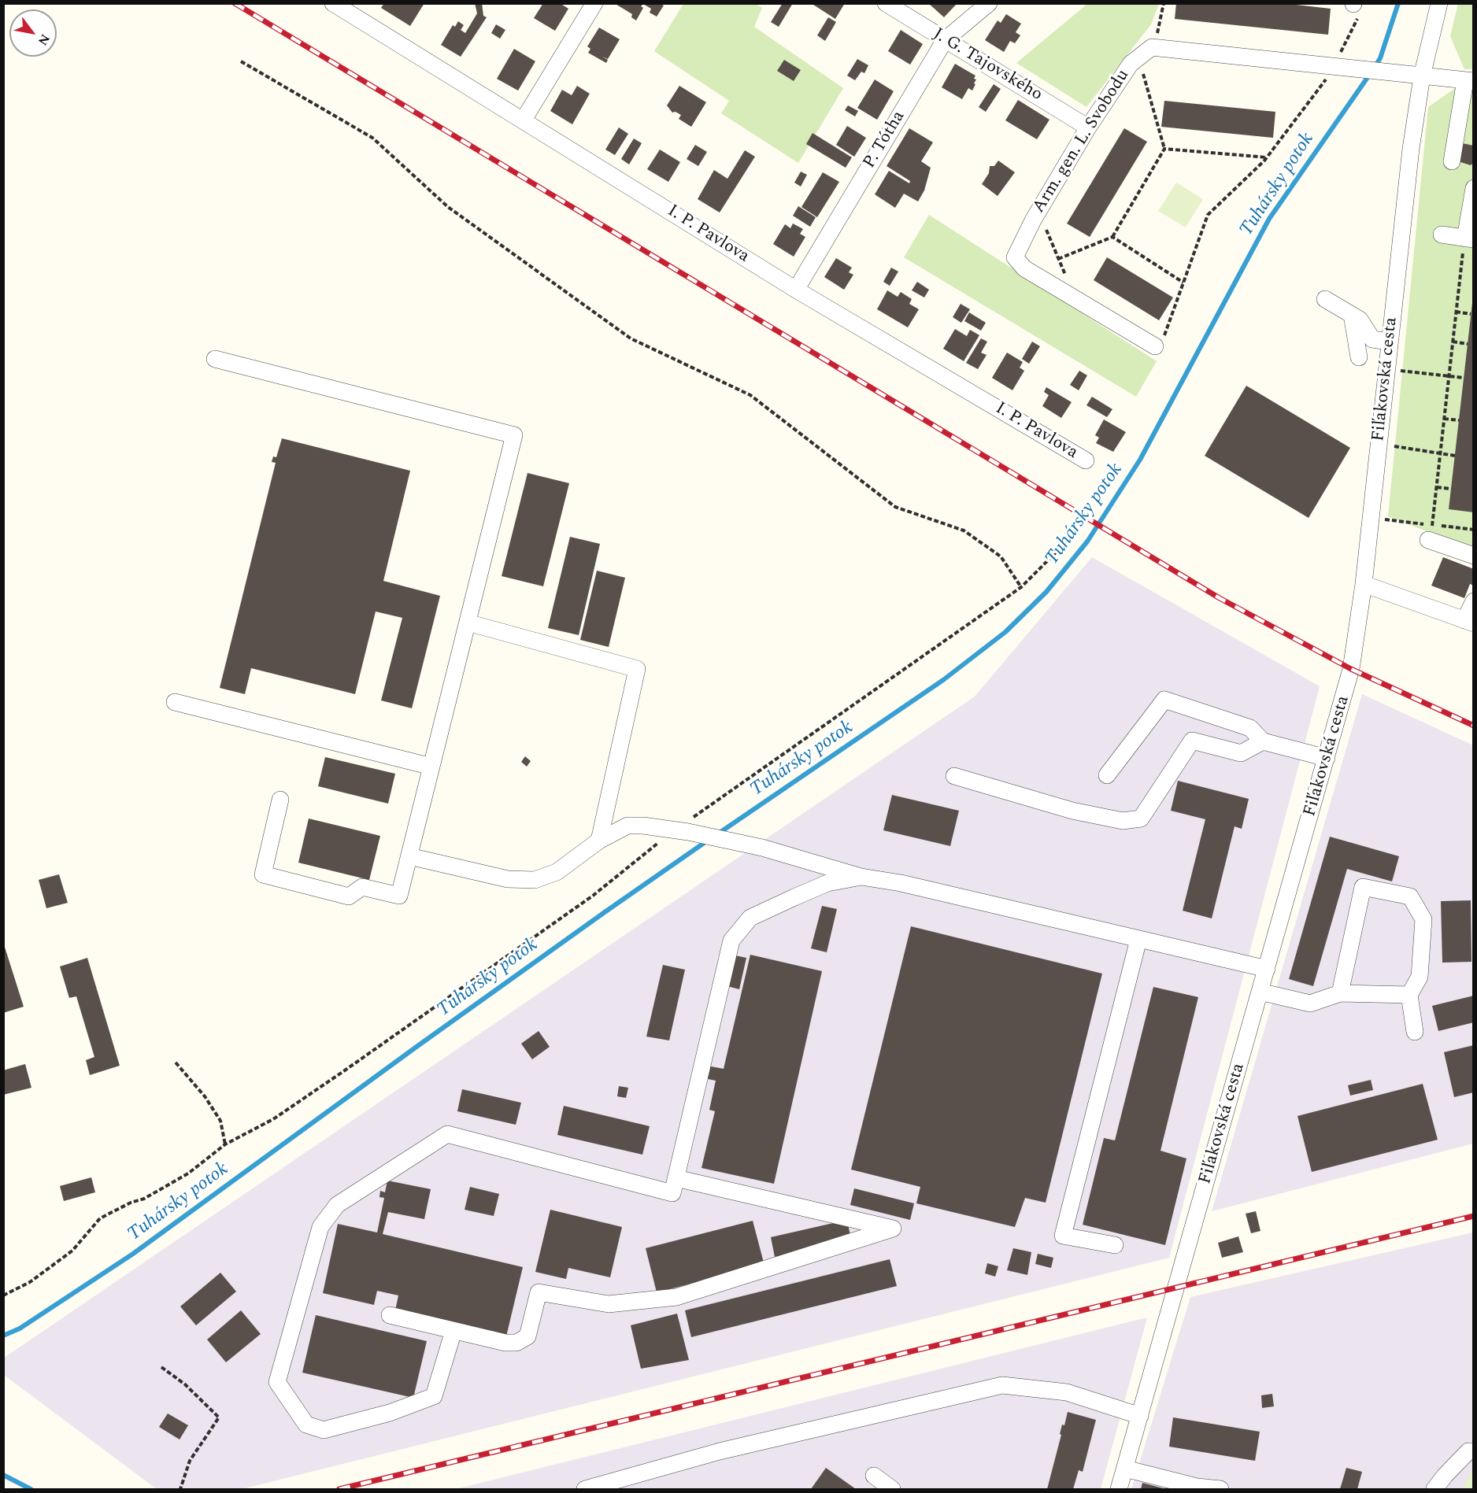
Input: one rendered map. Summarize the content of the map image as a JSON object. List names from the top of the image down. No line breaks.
{"streets":{"street":["J. G. Tajovského","P. Tótha","Arm. gen. L. Svobodu","I. P. Pavlova","Fiľakovská cesta"]},"crossings":[["J. G. Tajovského","P. Tótha"],["J. G. Tajovského","Arm. gen. L. Svobodu"],["P. Tótha","I. P. Pavlova"],["Arm. gen. L. Svobodu","Fiľakovská cesta"]],"water":["Tuhársky potok"],"north":"bottom right"}
